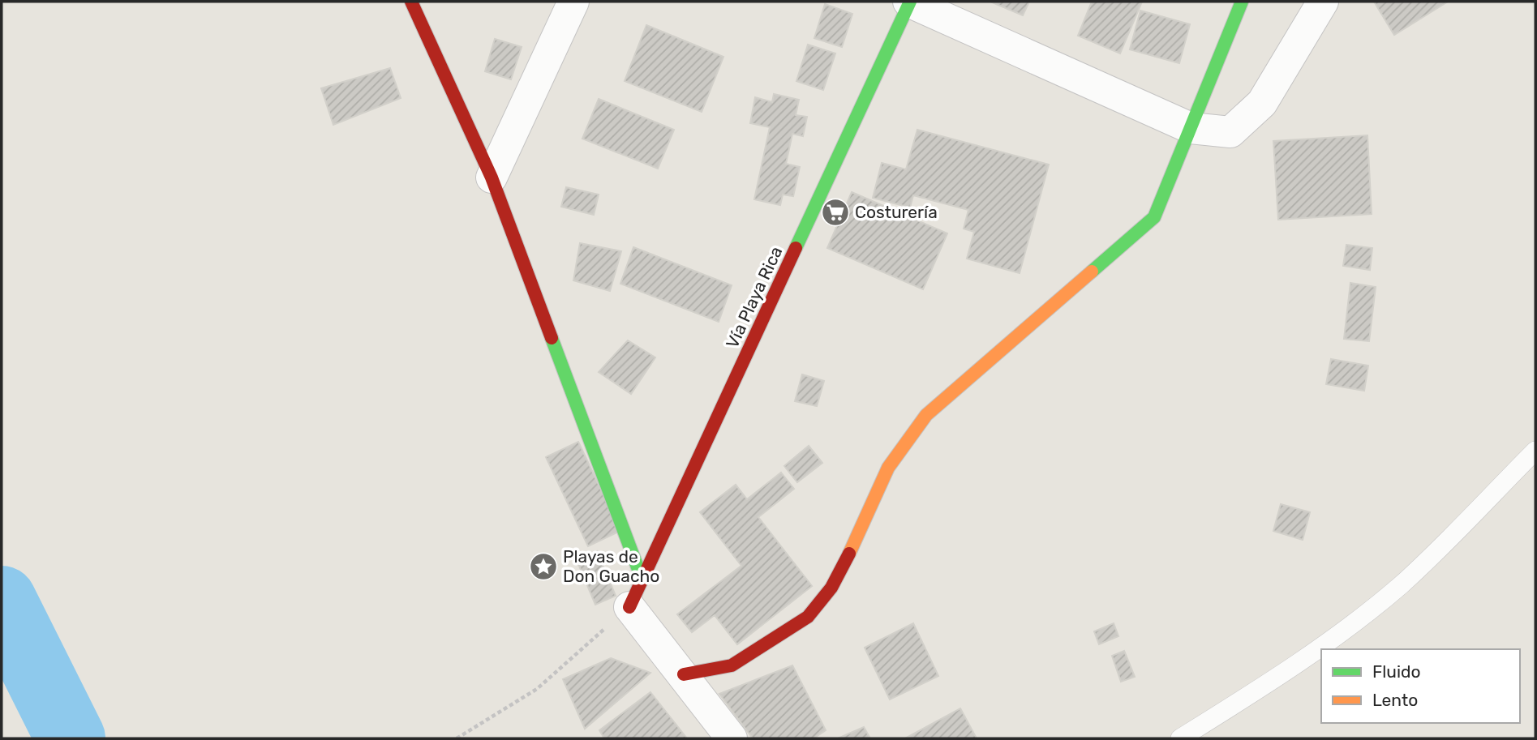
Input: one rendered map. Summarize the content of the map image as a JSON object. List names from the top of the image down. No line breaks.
{"streets":{"street":["Vía Playa Rica"]},"places":{"supermarket":["Costurería"],"place":["Playas de Don Guacho"]},"legend":["Fluido","Lento"]}
